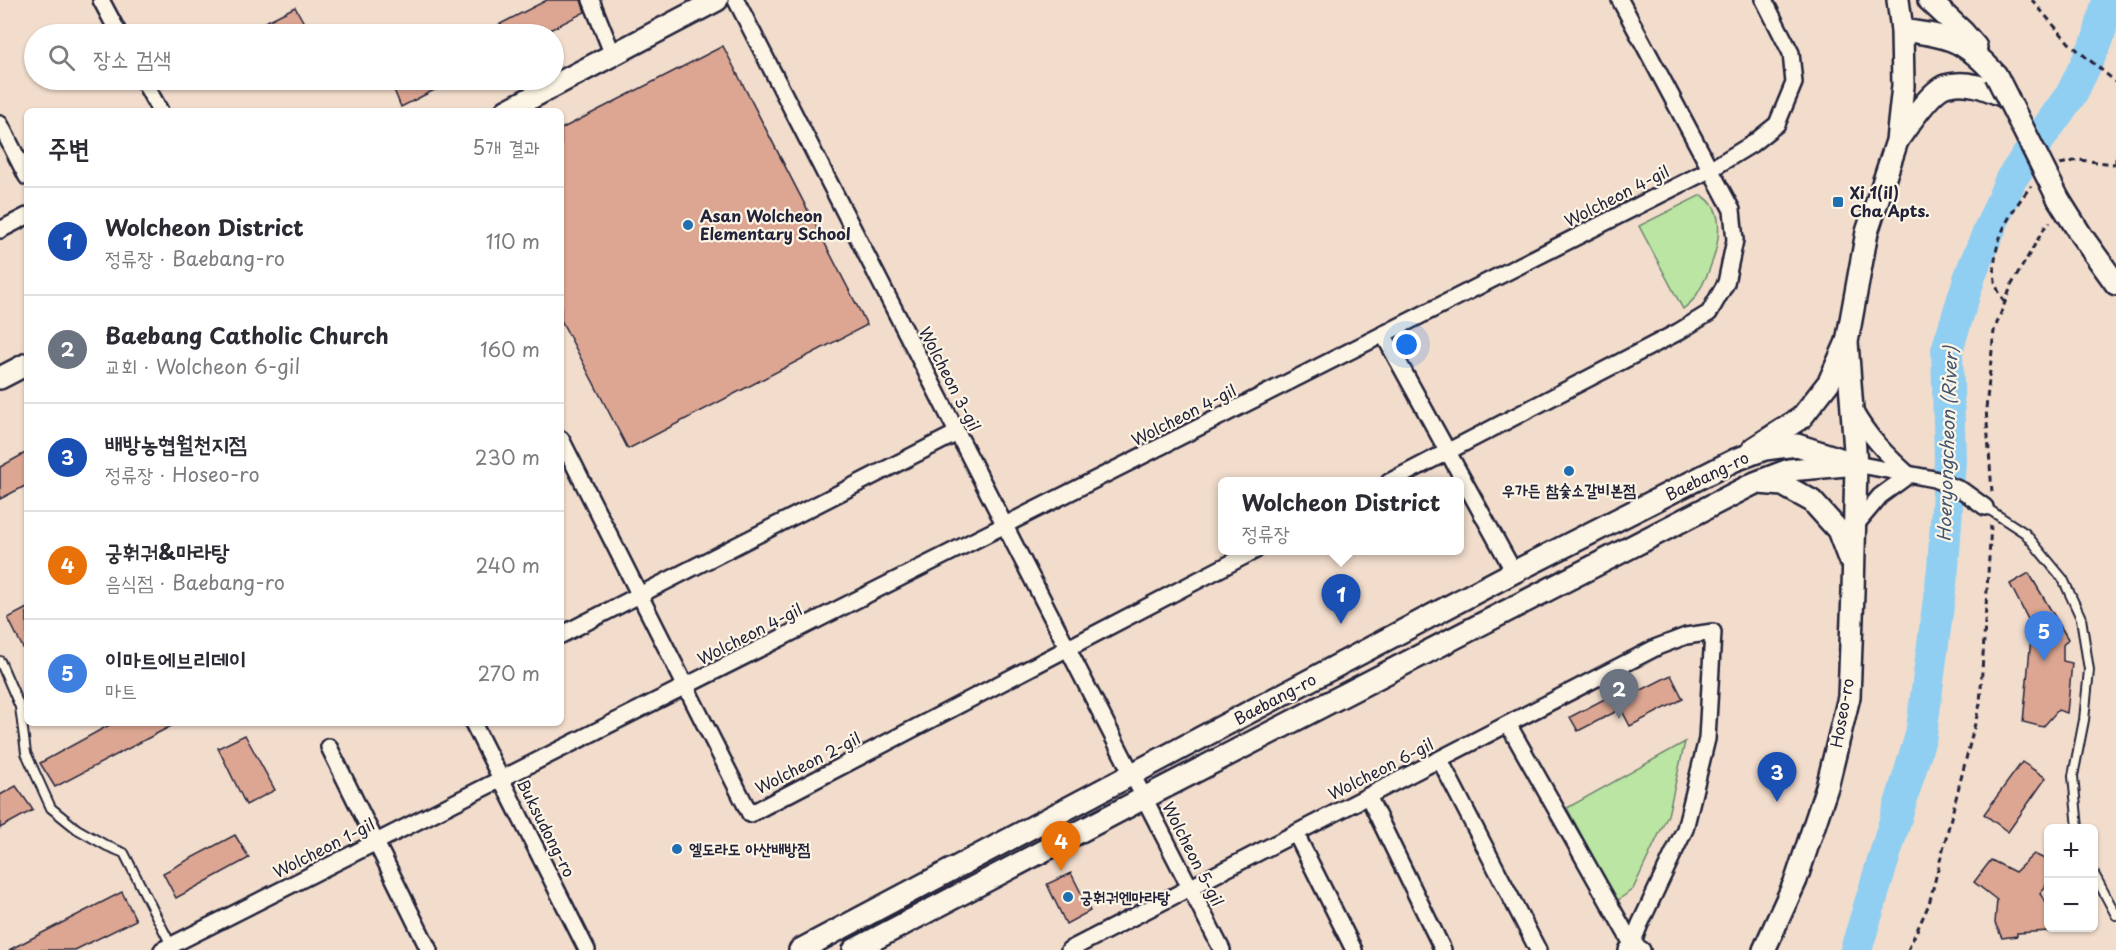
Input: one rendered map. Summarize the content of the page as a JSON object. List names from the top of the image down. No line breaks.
{"streets":{"street":["Wolcheon 4-gil","Wolcheon 3-gil","Baebang-ro","Hoseo-ro","Wolcheon 2-gil","Wolcheon 6-gil","Buksudong-ro","Wolcheon 1-gil","Wolcheon 5-gil"]},"crossings":[["Wolcheon 4-gil","Wolcheon 3-gil"],["Wolcheon 4-gil","Wolcheon 2-gil"],["Wolcheon 4-gil","Buksudong-ro"],["Wolcheon 4-gil","Wolcheon 1-gil"],["Wolcheon 3-gil","Baebang-ro"],["Wolcheon 3-gil","Wolcheon 2-gil"],["Wolcheon 3-gil","Wolcheon 5-gil"],["Baebang-ro","Hoseo-ro"],["Baebang-ro","Wolcheon 5-gil"],["Wolcheon 6-gil","Wolcheon 5-gil"],["Buksudong-ro","Wolcheon 1-gil"]],"water":["Hoeryongcheon (River)"],"places":{"transit":["Xi 1(il) Cha Apts."],"other":["Asan Wolcheon Elementary School","우가든 참숯소갈비본점","엘도라도 아산배방점","궁훠궈엔마라탕"]},"page":{"search":"장소 검색","heading":["주변","5개 결과"],"list":[{"mark":"1","name":"Wolcheon District","note":"정류장 · Baebang-ro","value":"110 m"},{"mark":"2","name":"Baebang Catholic Church","note":"교회 · Wolcheon 6-gil","value":"160 m"},{"mark":"3","name":"배방농협월천지점","note":"정류장 · Hoseo-ro","value":"230 m"},{"mark":"4","name":"궁훠궈&마라탕","note":"음식점 · Baebang-ro","value":"240 m"},{"mark":"5","name":"이마트에브리데이","note":"마트","value":"270 m"}],"popup":["Wolcheon District","정류장"],"pins":["1","5","2","3","4"],"map_buttons":["+","−"]}}
